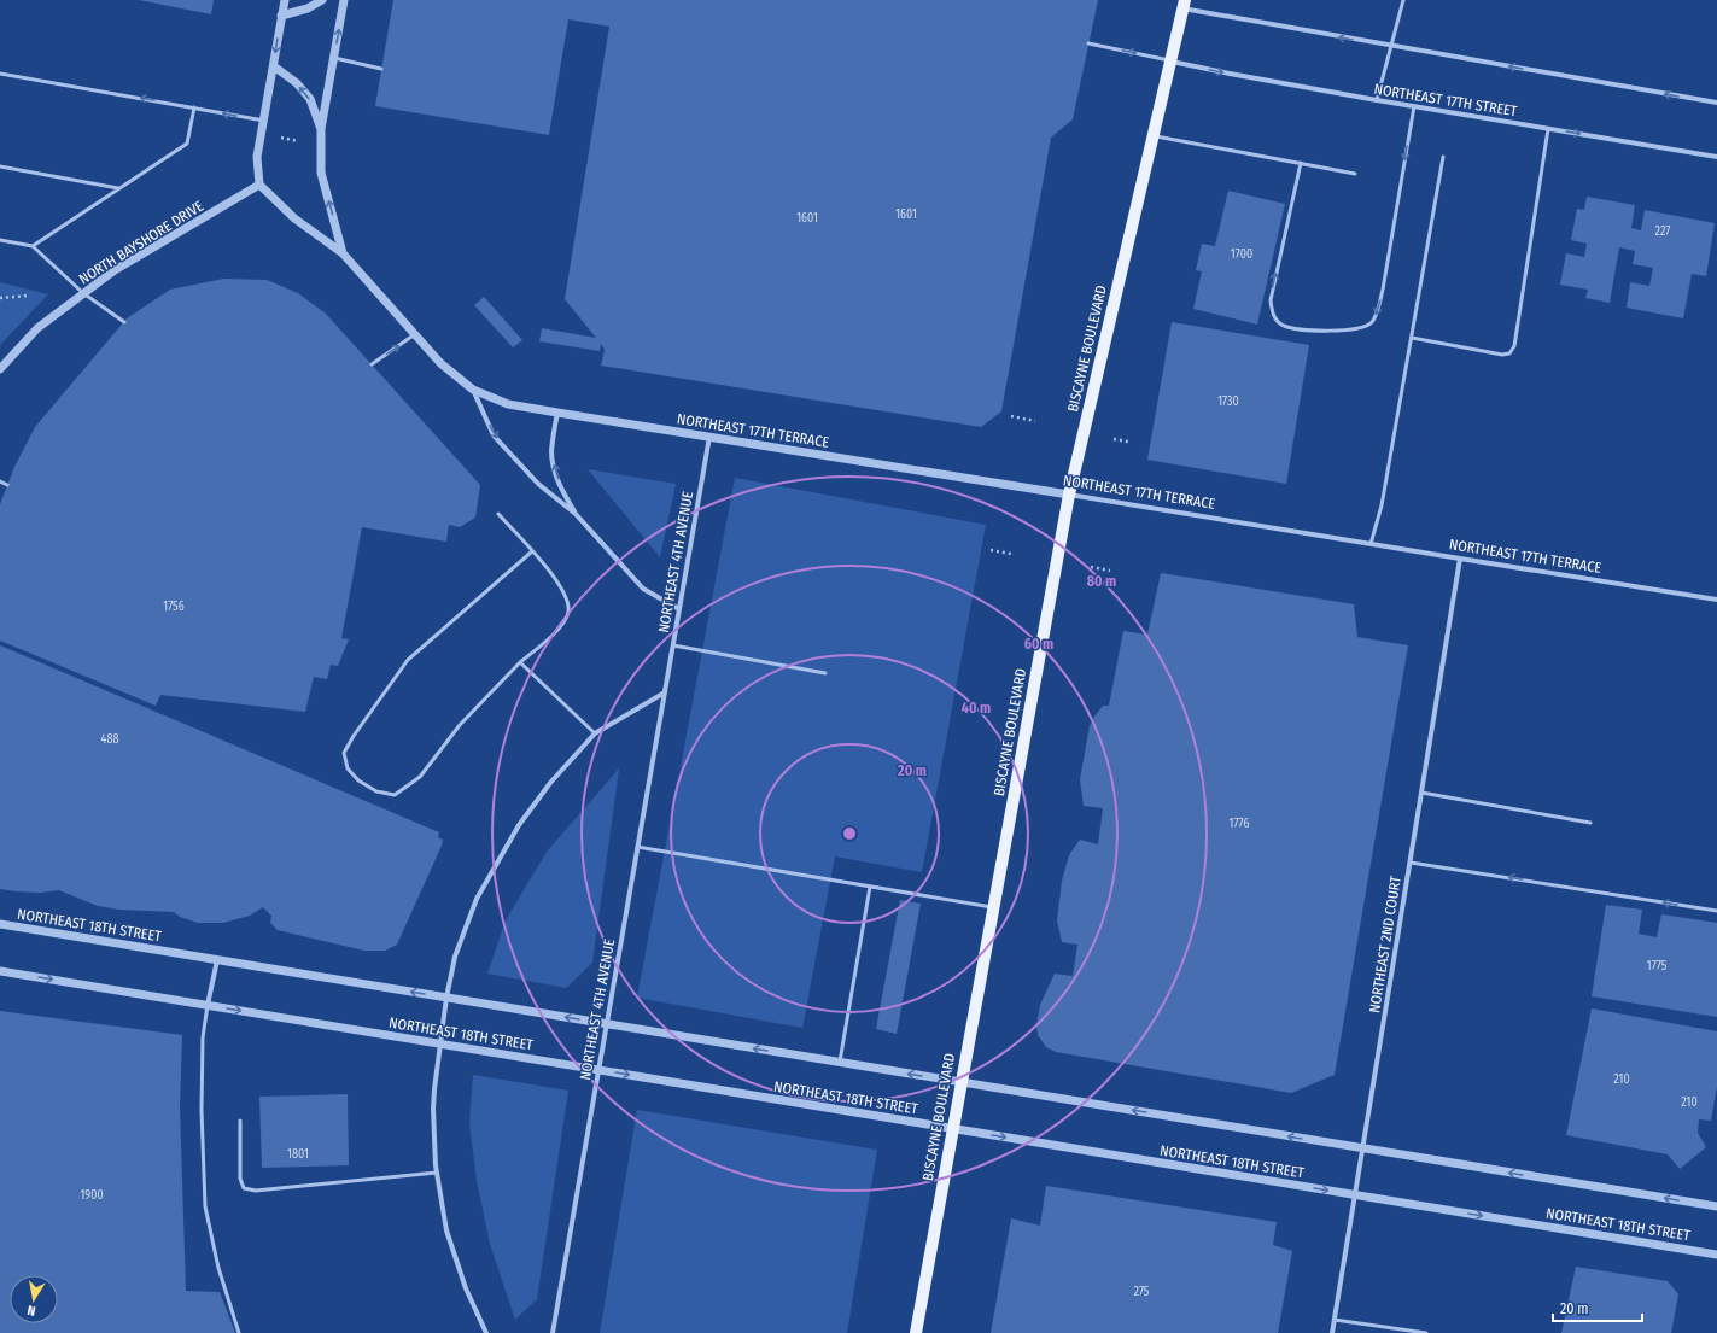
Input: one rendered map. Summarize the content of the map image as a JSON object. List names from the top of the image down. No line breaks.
{"streets":{"main road":["BISCAYNE BOULEVARD"],"street":["NORTHEAST 17TH STREET","NORTH BAYSHORE DRIVE","NORTHEAST 17TH TERRACE","NORTHEAST 4TH AVENUE","NORTHEAST 18TH STREET","NORTHEAST 2ND COURT"]},"crossings":[["NORTHEAST 17TH STREET","BISCAYNE BOULEVARD"],["BISCAYNE BOULEVARD","NORTHEAST 17TH TERRACE"],["BISCAYNE BOULEVARD","NORTHEAST 18TH STREET"],["NORTHEAST 17TH TERRACE","NORTHEAST 4TH AVENUE"],["NORTHEAST 17TH TERRACE","NORTHEAST 2ND COURT"],["NORTHEAST 4TH AVENUE","NORTHEAST 18TH STREET"],["NORTHEAST 18TH STREET","NORTHEAST 2ND COURT"]],"one_way":["NORTHEAST 17TH STREET"],"house_numbers":["1601","1601","227","1700","1730","1756","488","1776","1775","210","210","1801","1900","275"],"scale_bar":"20 m","north":"bottom","rings":["80 m","60 m","40 m","20 m"]}
